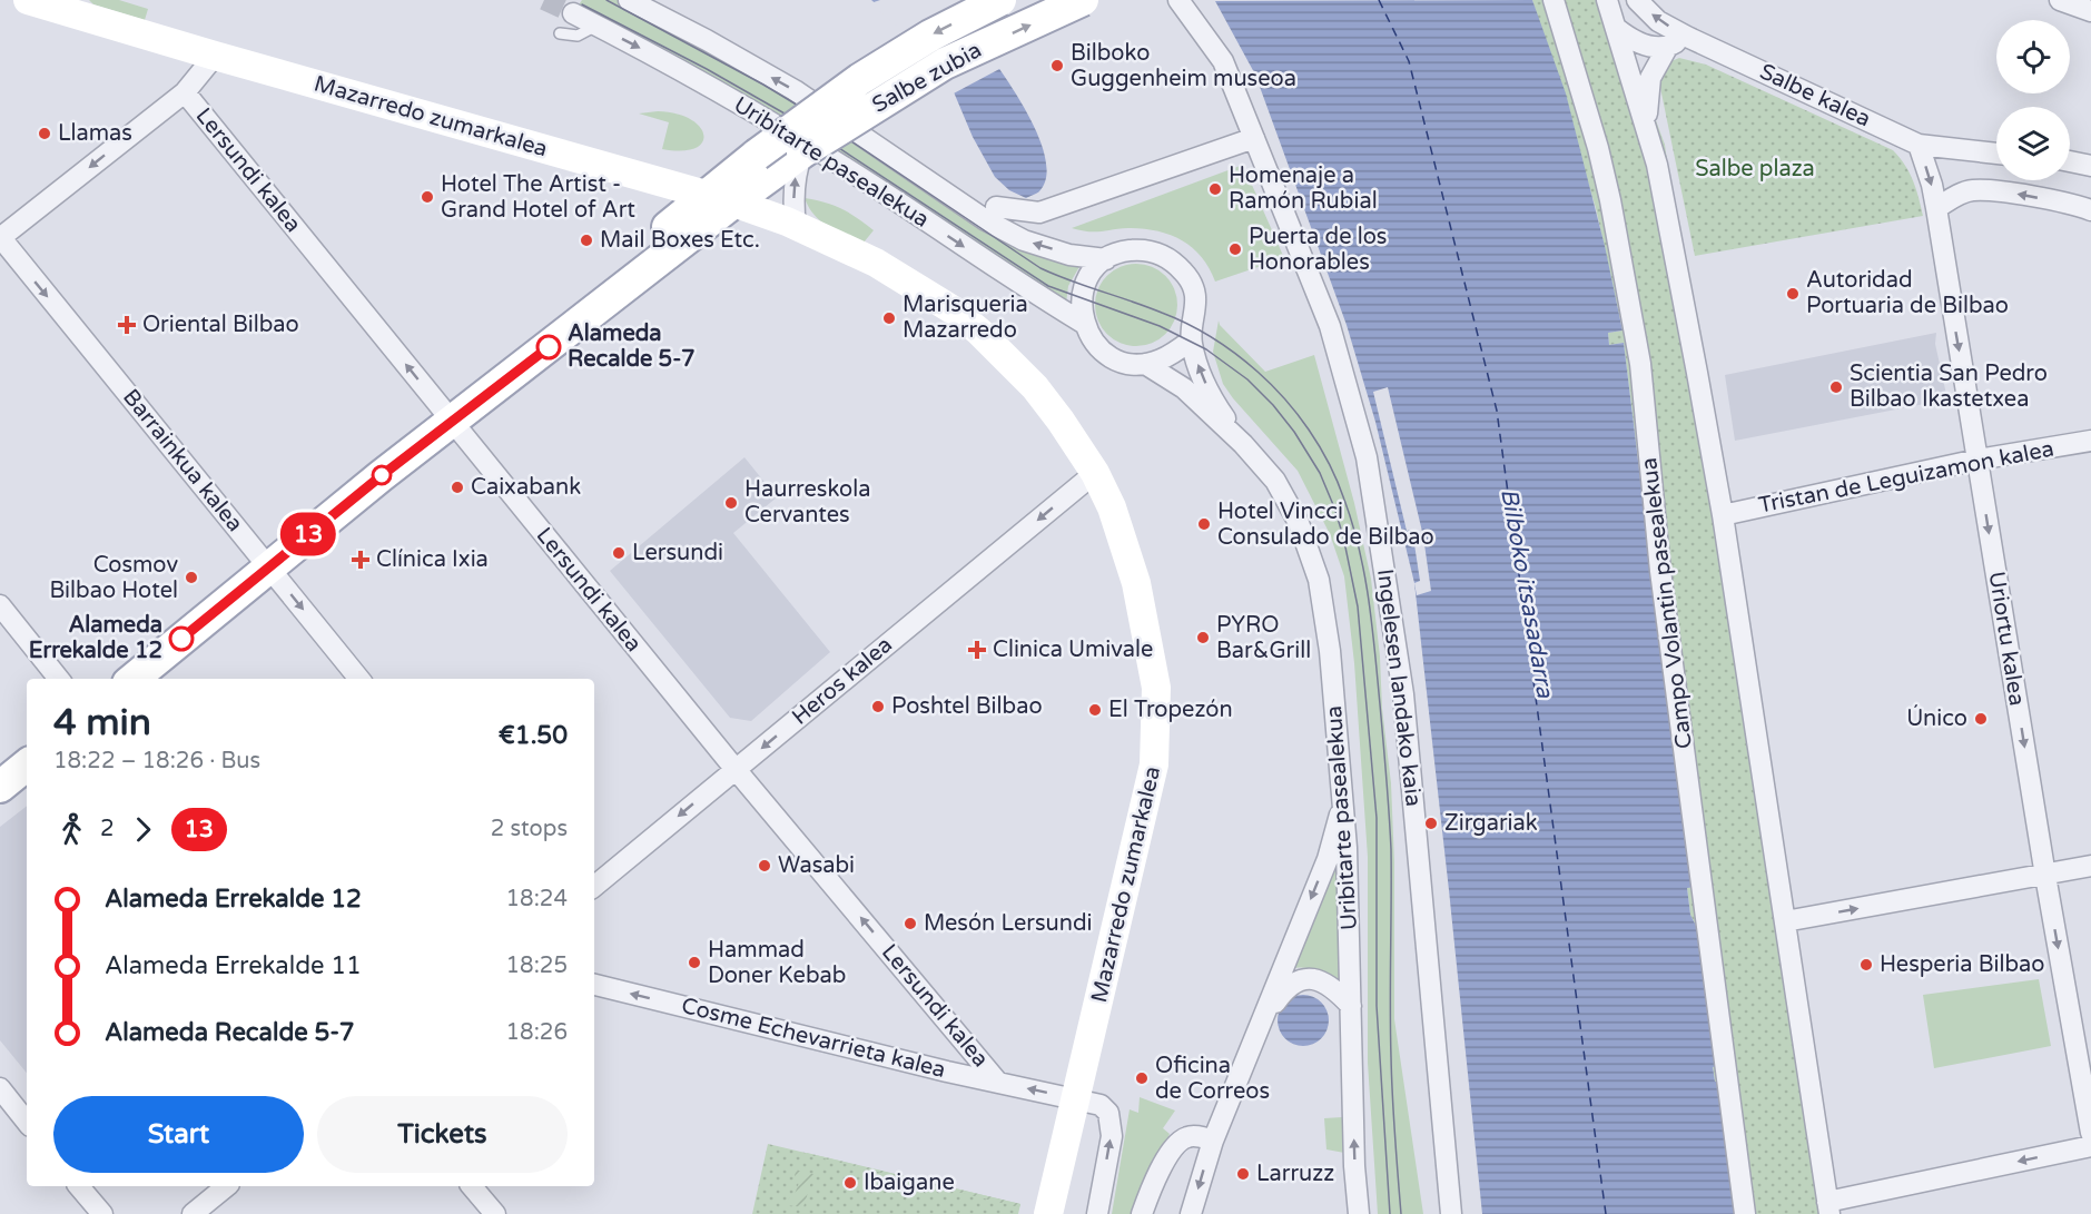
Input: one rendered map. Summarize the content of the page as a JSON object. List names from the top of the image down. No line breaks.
{"streets":{"main road":["Salbe zubia","Mazarredo zumarkalea"],"street":["Salbe kalea","Uribitarte pasealekua","Lersundi kalea","Barrainkua kalea","Tristan de Leguizamon kalea","Campo Volantin pasealekua","Uriortu kalea","Heros kalea","Ingelesen landako kaia","Cosme Echevarrieta kalea"]},"crossings":[["Salbe kalea","Uriortu kalea"],["Mazarredo zumarkalea","Heros kalea"],["Mazarredo zumarkalea","Cosme Echevarrieta kalea"],["Lersundi kalea","Heros kalea"],["Lersundi kalea","Cosme Echevarrieta kalea"],["Tristan de Leguizamon kalea","Uriortu kalea"]],"one_way":["Lersundi kalea","Barrainkua kalea","Uriortu kalea","Heros kalea","Cosme Echevarrieta kalea"],"water":["Bilboko itsasadarra"],"parks":["Salbe plaza"],"places":{"other":["Bilboko Guggenheim museoa","Llamas","Homenaje a Ramón Rubial","Hotel The Artist - Grand Hotel of Art","Mail Boxes Etc.","Puerta de los Honorables","Autoridad Portuaria de Bilbao","Marisqueria Mazarredo","Alameda Recalde 5-7","Scientia San Pedro Bilbao Ikastetxea","Caixabank","Haurreskola Cervantes","Hotel Vincci Consulado de Bilbao","Lersundi","Cosmov Bilbao Hotel","PYRO Bar&Grill","Alameda Errekalde 12","Poshtel Bilbao","El Tropezón","Único","Zirgariak","Wasabi","Mesón Lersundi","Hammad Doner Kebab","Hesperia Bilbao","Oficina de Correos","Larruzz","Ibaigane"],"health":["Oriental Bilbao","Clínica Ixia","Clinica Umivale"]},"lines":["bus line 13"],"page":{"on_map":"13","heading":["4 min","18:22 – 18:26 · Bus","€1.50"],"legs":["2","13","2 stops"],"list":[{"name":"Alameda Errekalde 12","value":"18:24"},{"name":"Alameda Errekalde 11","value":"18:25"},{"name":"Alameda Recalde 5-7","value":"18:26"}],"buttons":["Start","Tickets"]}}
